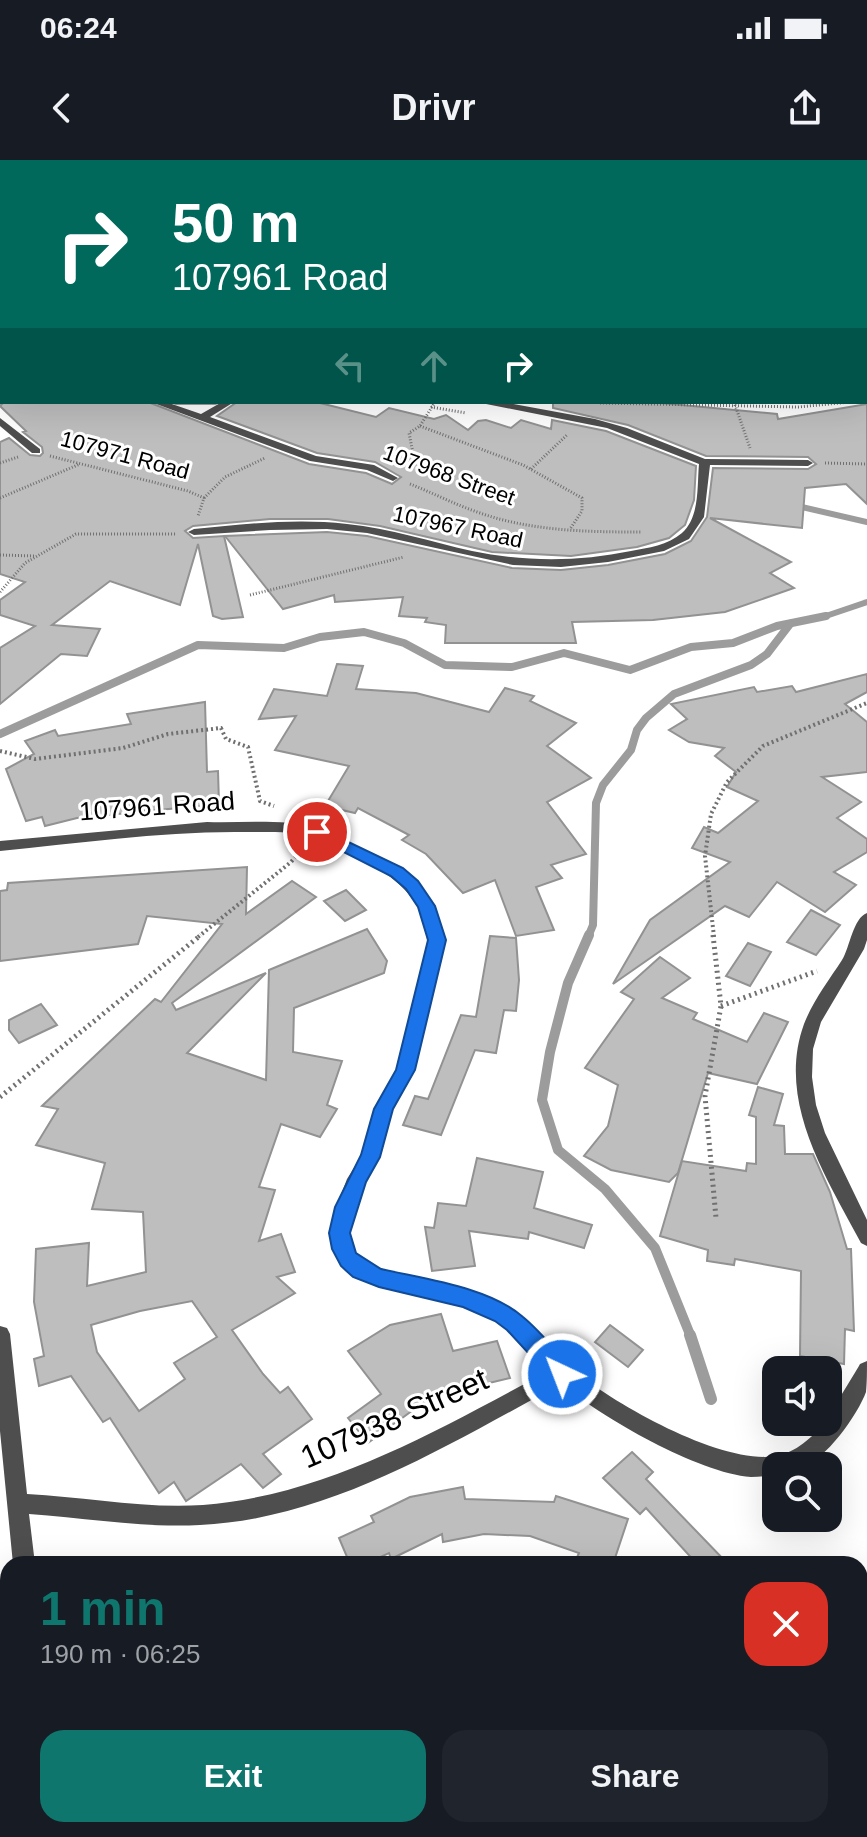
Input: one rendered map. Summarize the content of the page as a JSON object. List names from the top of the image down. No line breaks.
{"streets":{"street":["107971 Road","107968 Street","107967 Road","107961 Road","107938 Street"]},"crossings":[["107971 Road","107968 Street"],["107971 Road","107967 Road"],["107961 Road","107938 Street"]],"page":{"status":"06:24","header":"Drivr","turn":["50 m","107961 Road"],"heading":["1 min","190 m · 06:25"],"buttons":["Exit","Share"]}}
